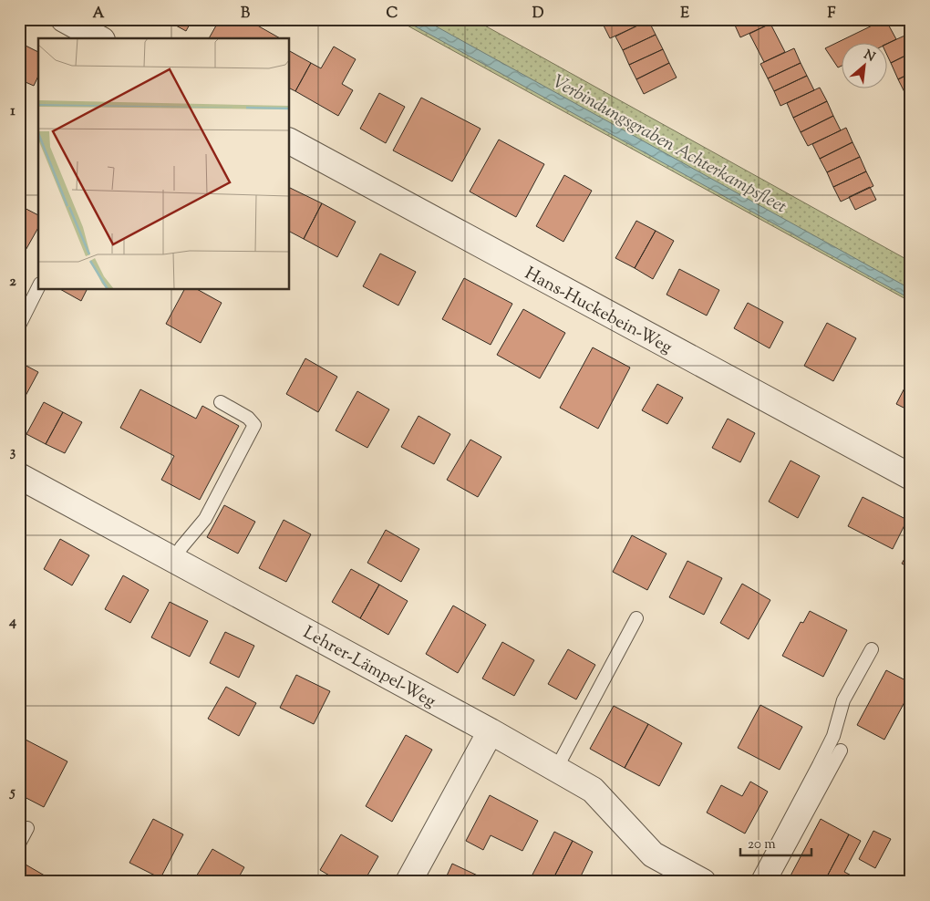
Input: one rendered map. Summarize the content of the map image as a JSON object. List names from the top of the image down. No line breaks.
{"streets":{"street":["Hans-Huckebein-Weg","Lehrer-Lämpel-Weg"]},"water":["Verbindungsgraben Achterkampsfleet"],"scale_bar":"20 m","north":"top right","grid":{"columns":["A","B","C","D","E","F"],"rows":["1","2","3","4","5"]}}
